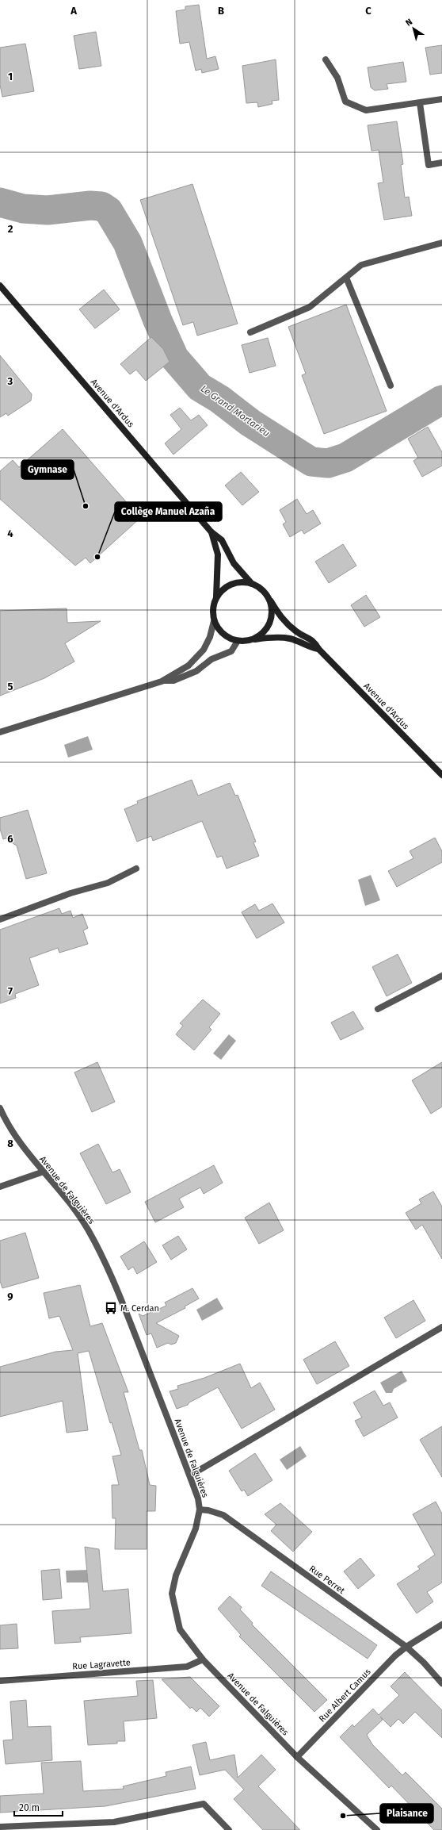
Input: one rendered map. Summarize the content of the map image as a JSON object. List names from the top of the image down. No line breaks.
{"streets":{"main road":["Avenue d'Ardus"],"street":["Avenue de Falguières","Rue Perret","Rue Lagravette","Rue Albert Camus"]},"crossings":[["Avenue de Falguières","Rue Perret"],["Avenue de Falguières","Rue Lagravette"],["Avenue de Falguières","Rue Albert Camus"],["Rue Perret","Rue Albert Camus"]],"water":["Le Grand Mortarieu"],"places":{"other":["Gymnase","Collège Manuel Azaña","Plaisance"],"bus stop":["M. Cerdan"]},"scale_bar":"20 m","north":"top left","grid":{"columns":["A","B","C"],"rows":["1","2","3","4","5","6","7","8","9"]}}
